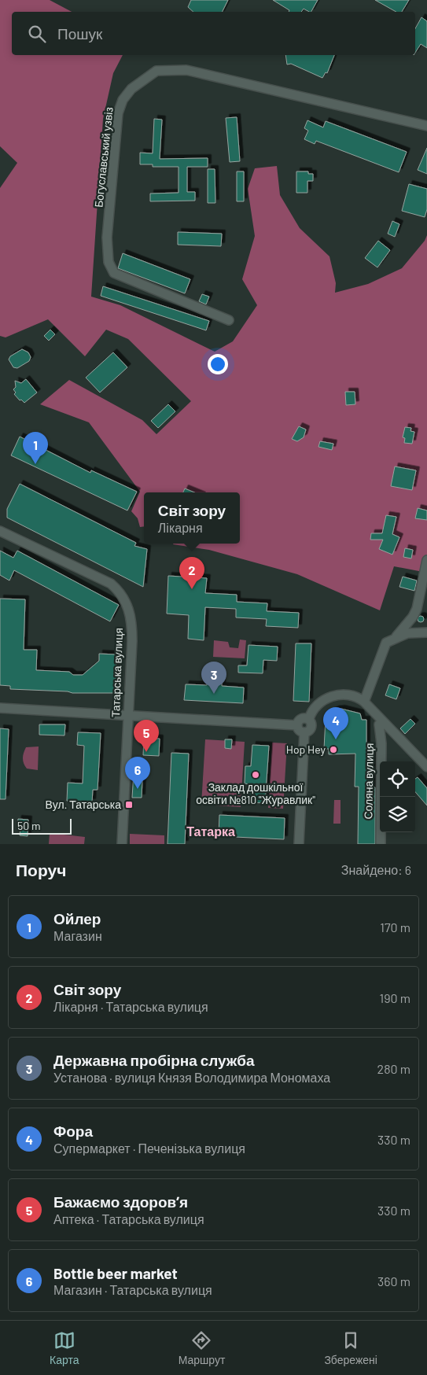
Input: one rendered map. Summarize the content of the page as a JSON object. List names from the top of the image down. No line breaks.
{"streets":{"street":["Богуславський узвіз","Татарська вулиця","Соляна вулиця"]},"districts":["Татарка"],"places":{"other":["Hop Hey","Заклад дошкільної освіти №810 \"Журавлик\""],"transit":["Вул. Татарська"]},"scale_bar":"50 m","page":{"search":"Пошук","pins":["1","2","3","4","5","6"],"popup":["Світ зору","Лікарня"],"scale":"50 m","heading":["Поруч","Знайдено: 6"],"list":[{"mark":"1","name":"Ойлер","note":"Магазин","value":"170 m"},{"mark":"2","name":"Світ зору","note":"Лікарня · Татарська вулиця","value":"190 m"},{"mark":"3","name":"Державна пробірна служба","note":"Установа · вулиця Князя Володимира Мономаха","value":"280 m"},{"mark":"4","name":"Фора","note":"Супермаркет · Печенізька вулиця","value":"330 m"},{"mark":"5","name":"Бажаємо здоровʼя","note":"Аптека · Татарська вулиця","value":"330 m"},{"mark":"6","name":"Bottle beer market","note":"Магазин · Татарська вулиця","value":"360 m"}],"nav":["Карта","Маршрут","Збережені"]}}
